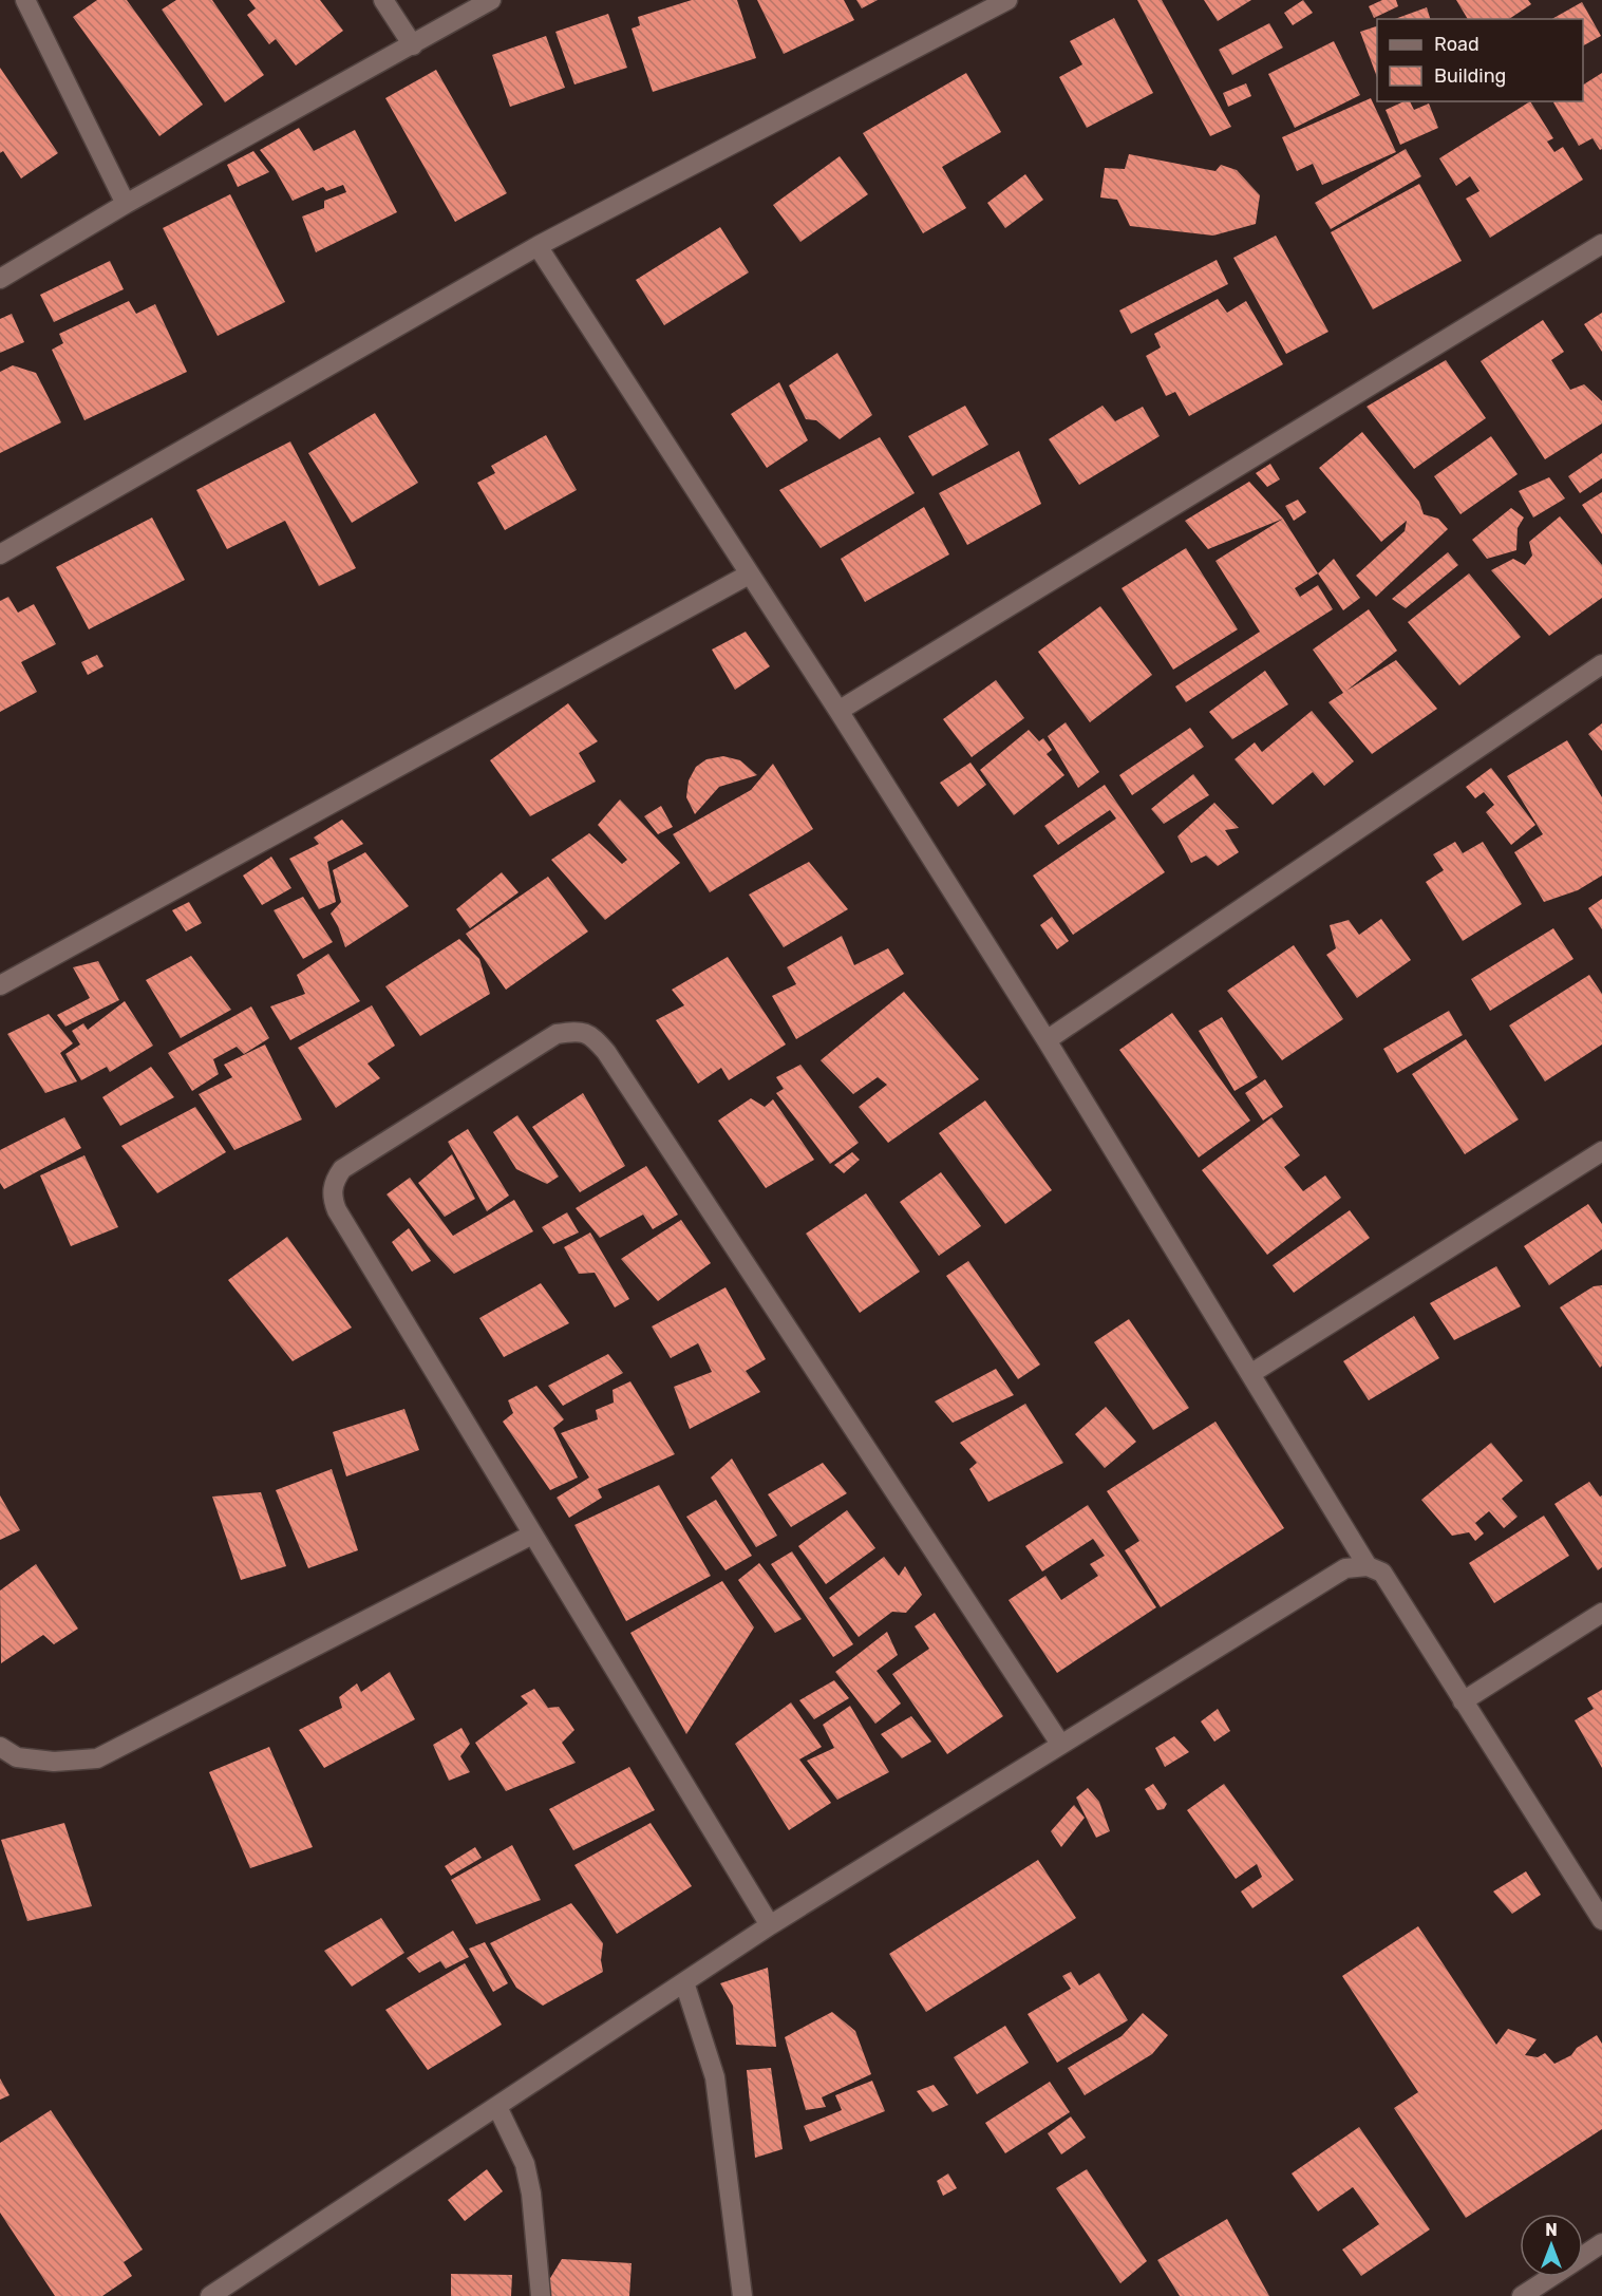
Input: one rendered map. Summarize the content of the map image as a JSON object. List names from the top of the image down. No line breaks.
{"legend":["Road","Building"],"north":"top"}
